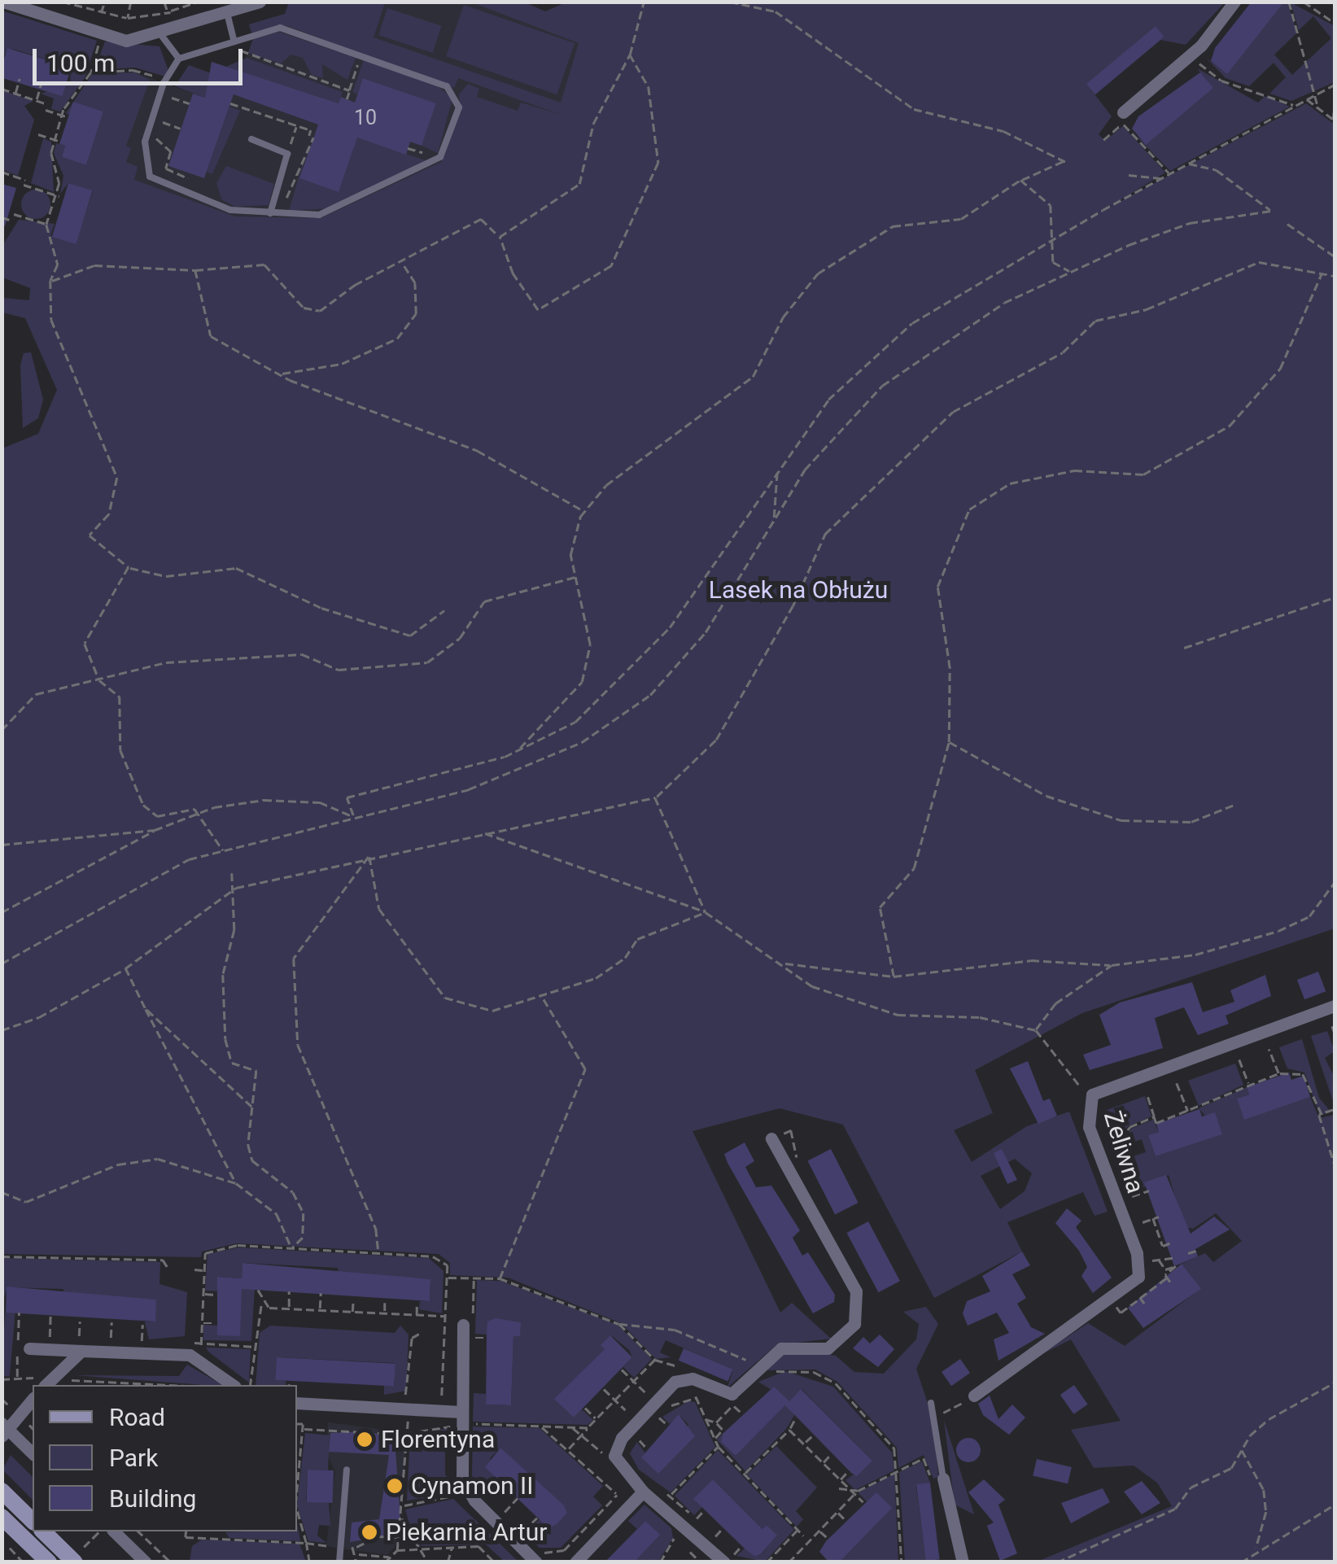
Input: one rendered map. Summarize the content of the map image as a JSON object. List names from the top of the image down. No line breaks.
{"streets":{"street":["Żeliwna"]},"parks":["Lasek na Obłużu"],"places":["Florentyna","Cynamon II","Piekarnia Artur"],"house_numbers":["10"],"legend":["Road","Park","Building"],"scale_bar":"100 m"}
